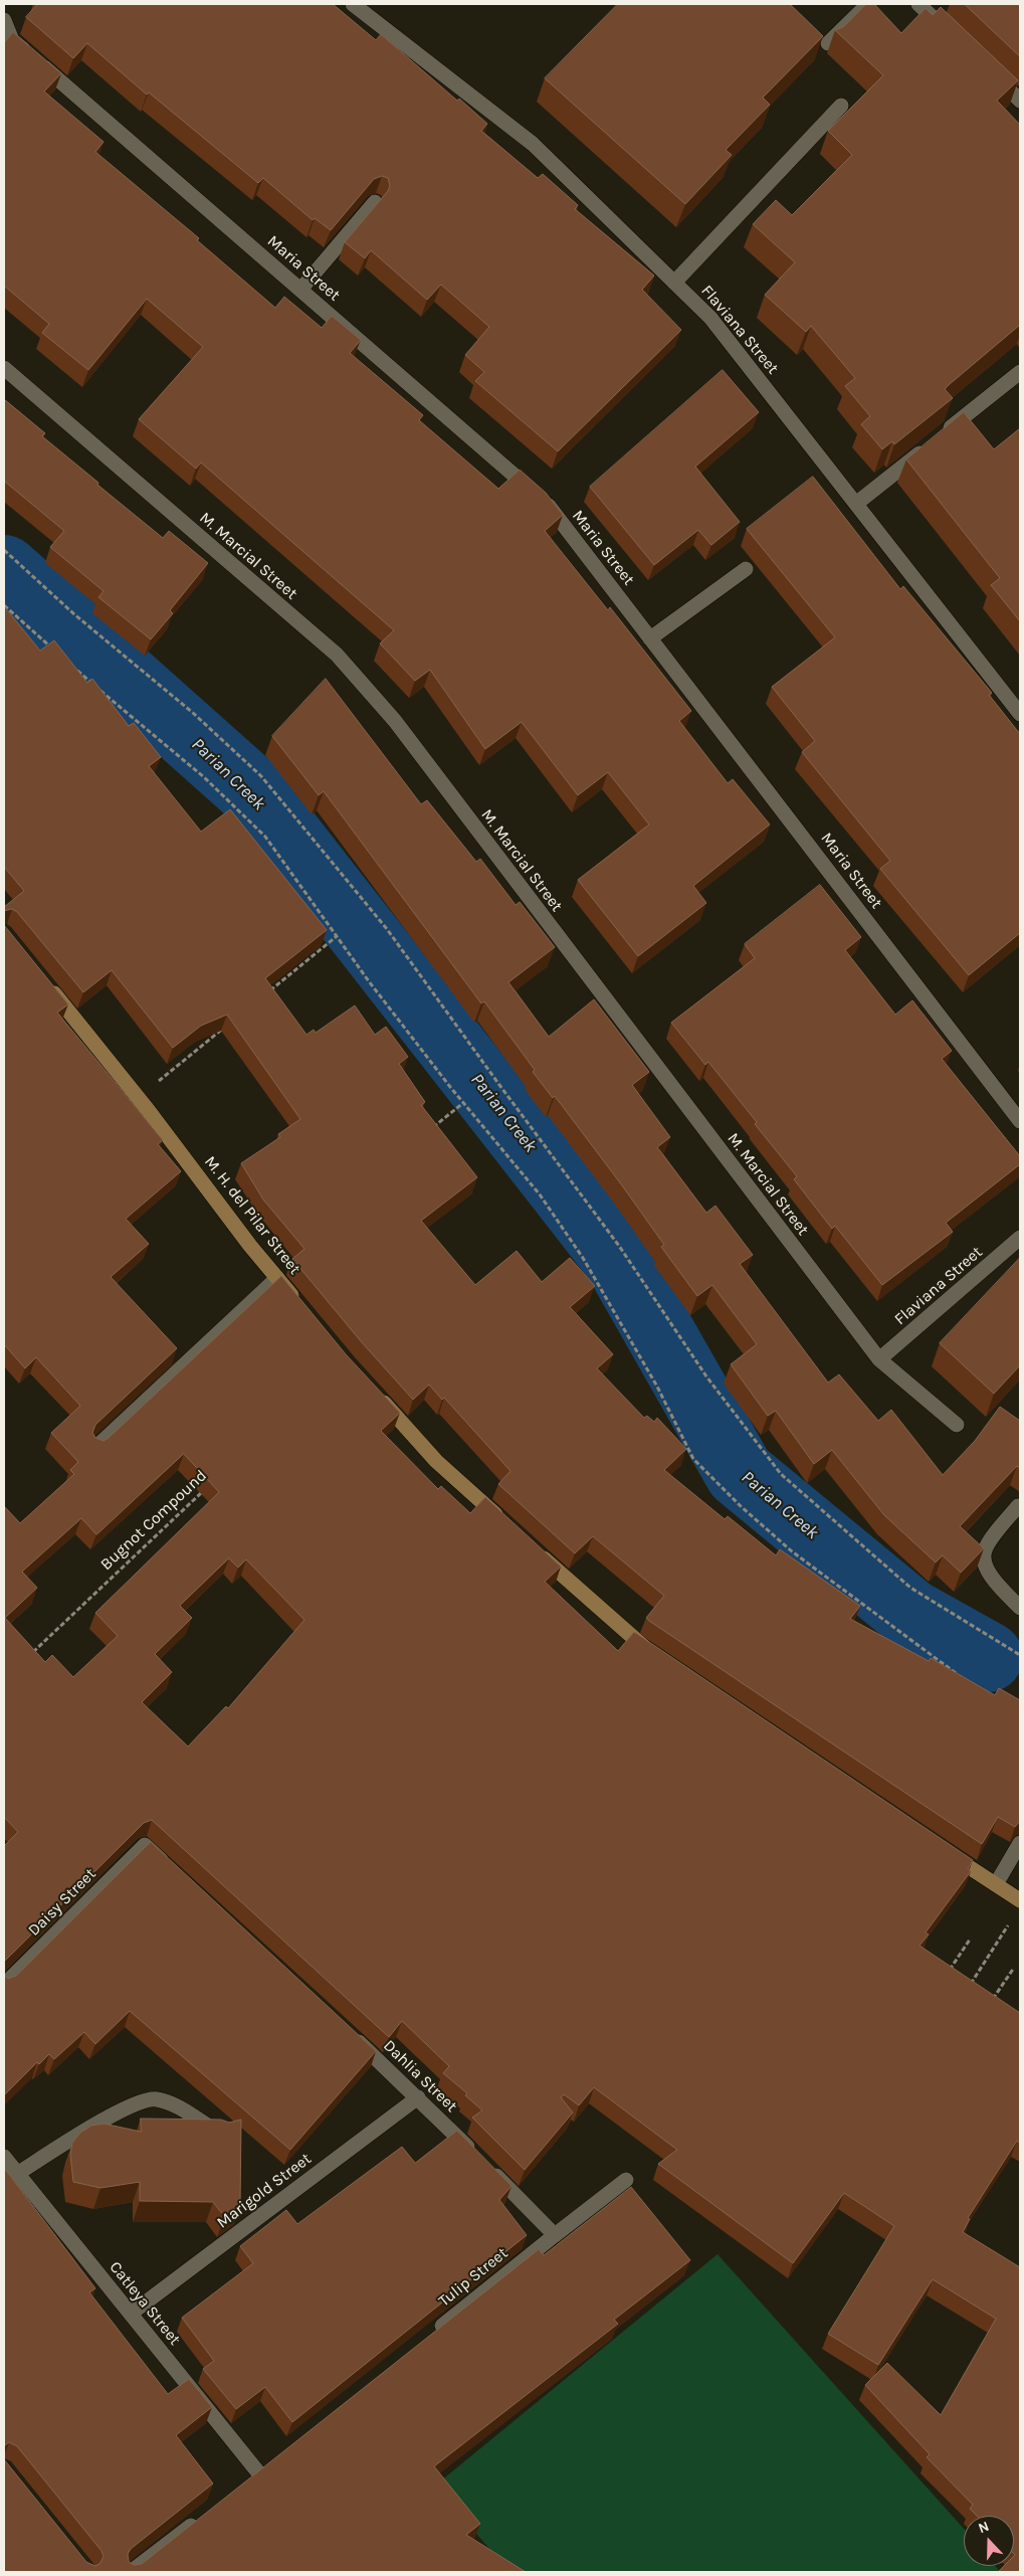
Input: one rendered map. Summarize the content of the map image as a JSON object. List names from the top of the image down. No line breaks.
{"streets":{"street":["Maria Street","Flaviana Street","M. Marcial Street","M. H. del Pilar Street","Daisy Street","Dahlia Street","Marigold Street","Tulip Street","Catleya Street"],"path":["Bugnot Compound"]},"crossings":[["Flaviana Street","M. Marcial Street"],["Dahlia Street","Marigold Street"],["Dahlia Street","Tulip Street"],["Marigold Street","Catleya Street"]],"water":["Parian Creek"],"north":"top"}
